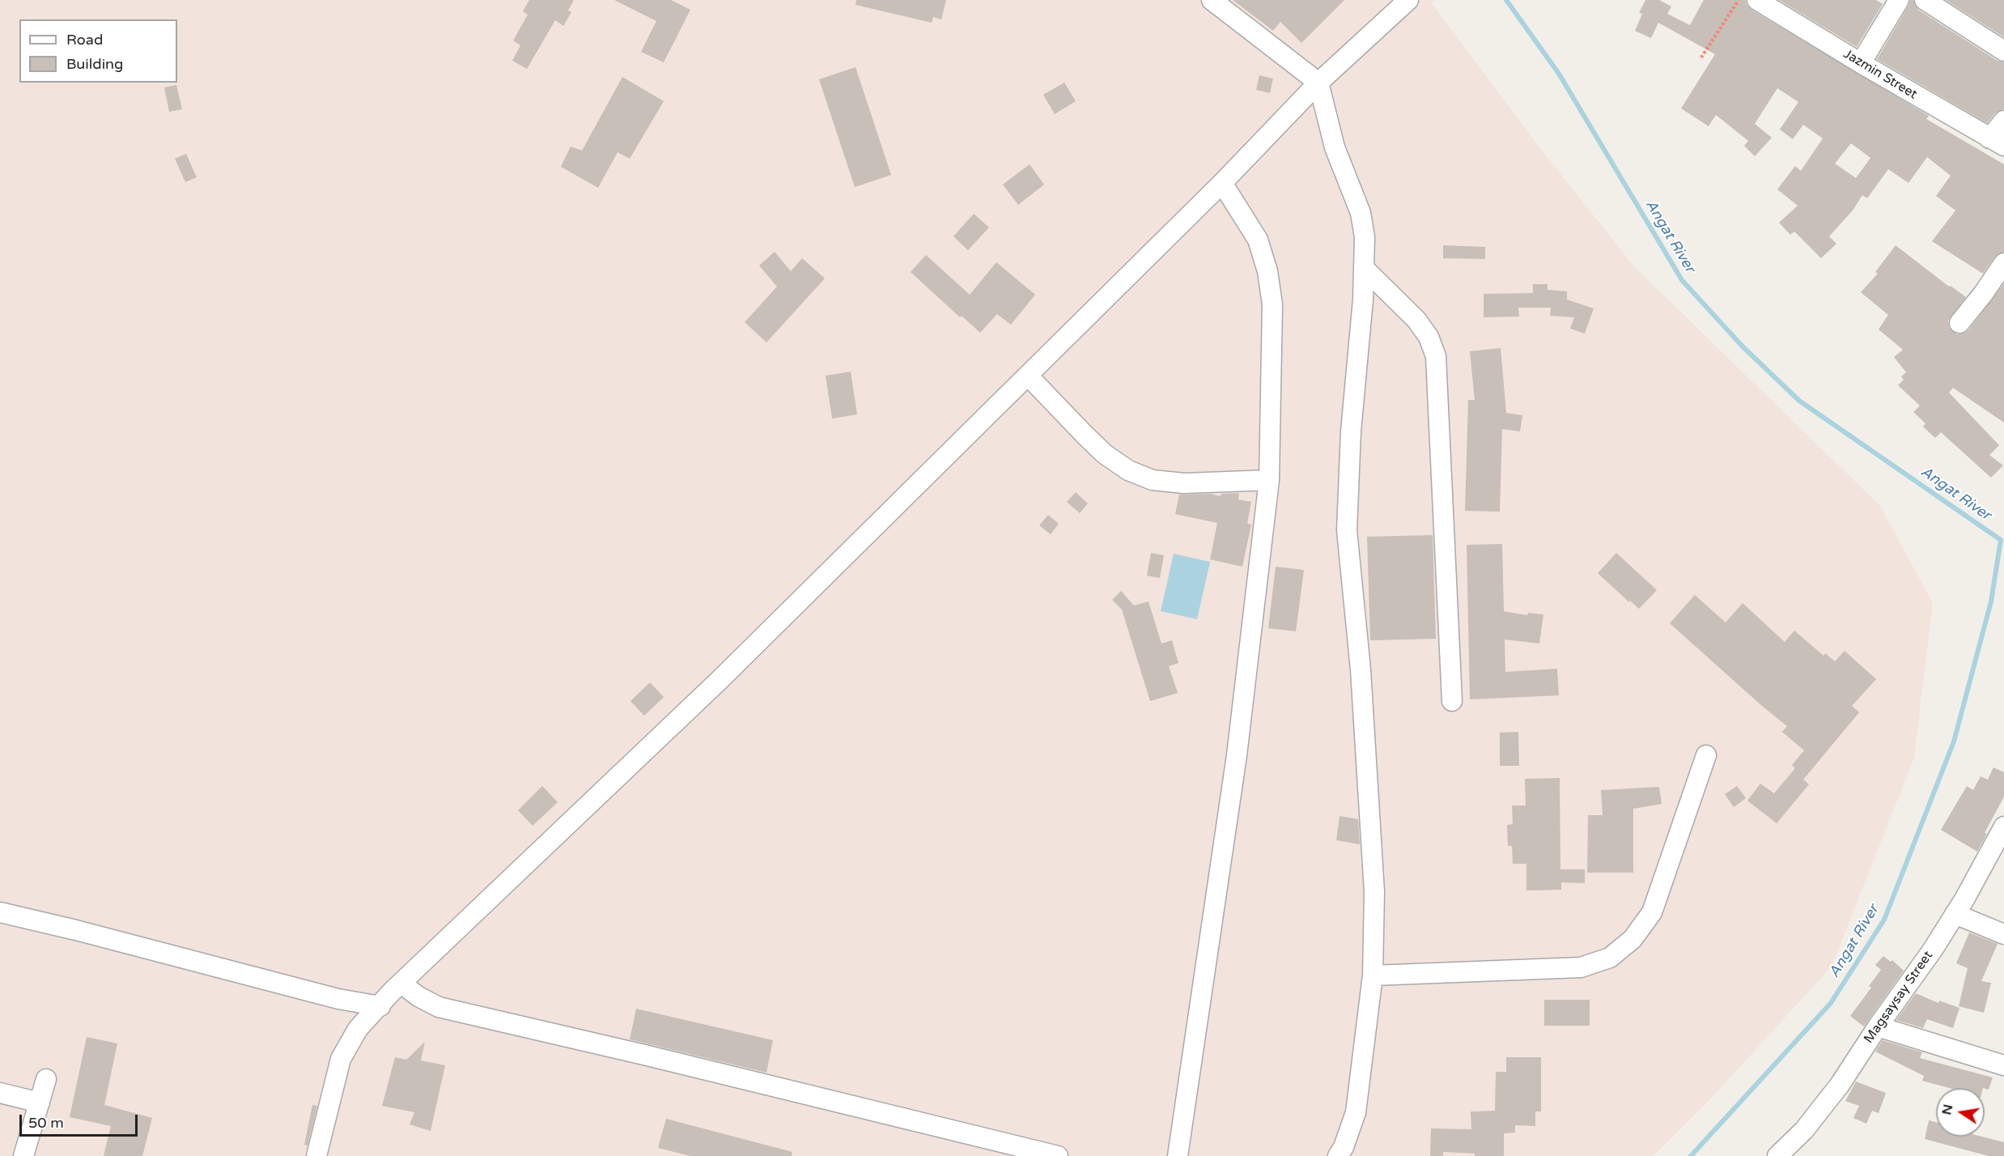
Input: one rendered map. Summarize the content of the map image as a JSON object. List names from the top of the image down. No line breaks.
{"streets":{"street":["Jazmin Street","Magsaysay Street"]},"water":["Angat River"],"legend":["Road","Building"],"scale_bar":"50 m","north":"left"}
